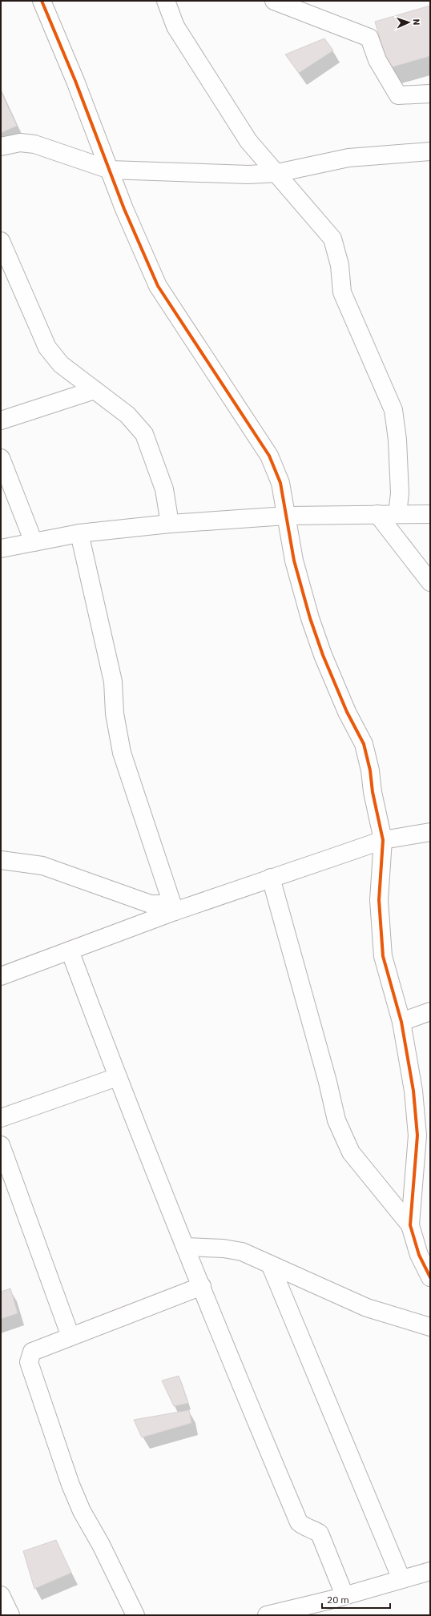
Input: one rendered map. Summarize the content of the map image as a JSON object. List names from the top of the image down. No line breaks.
{"scale_bar":"20 m","north":"right"}
